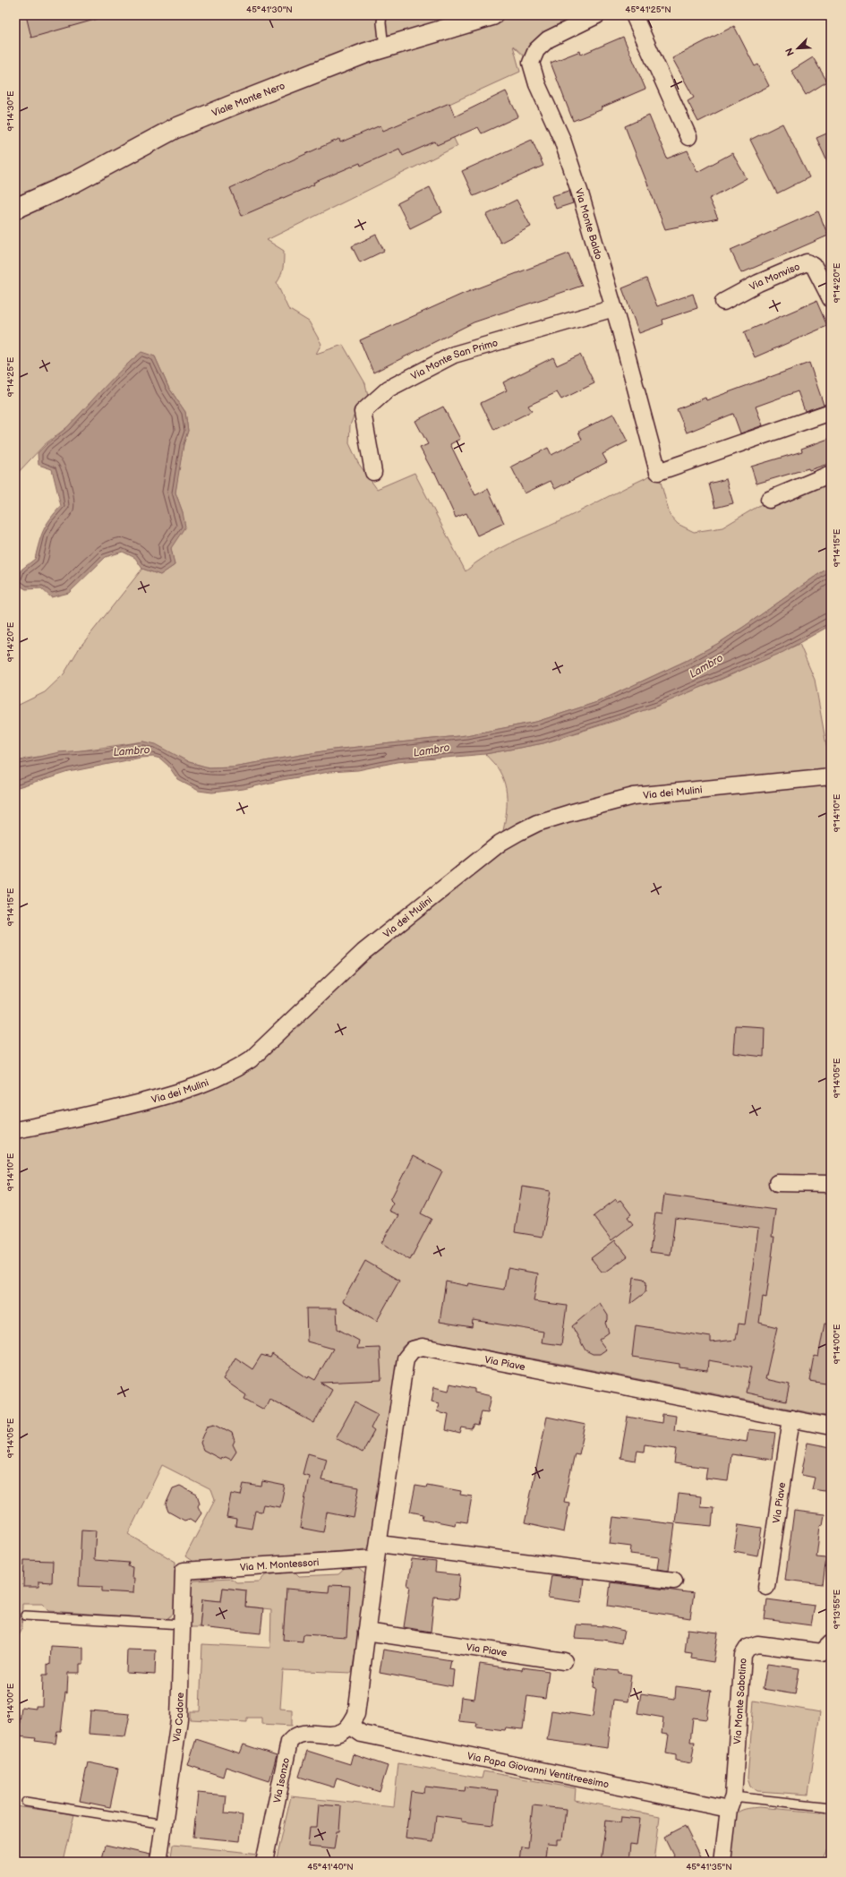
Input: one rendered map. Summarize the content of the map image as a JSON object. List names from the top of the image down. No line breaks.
{"streets":{"street":["Viale Monte Nero","Via Monte Baldo","Via Monviso","Via Monte San Primo","Via dei Mulini","Via Piave","Via M. Montessori","Via Monte Sabotino","Via Cadore","Via Papa Giovanni Ventitreesimo","Via Isonzo"]},"crossings":[["Via Monte Baldo","Via Monte San Primo"],["Via Piave","Via M. Montessori"],["Via Piave","Via Papa Giovanni Ventitreesimo"],["Via Piave","Via Isonzo"],["Via M. Montessori","Via Cadore"],["Via Monte Sabotino","Via Papa Giovanni Ventitreesimo"],["Via Papa Giovanni Ventitreesimo","Via Isonzo"]],"water":["Lambro"],"north":"bottom left","coordinates":["45°41'30\"N","45°41'25\"N","9°14'30\"E","9°14'20\"E","9°14'25\"E","9°14'15\"E","9°14'10\"E","9°14'05\"E","9°14'00\"E","9°13'55\"E","45°41'40\"N","45°41'35\"N"]}
